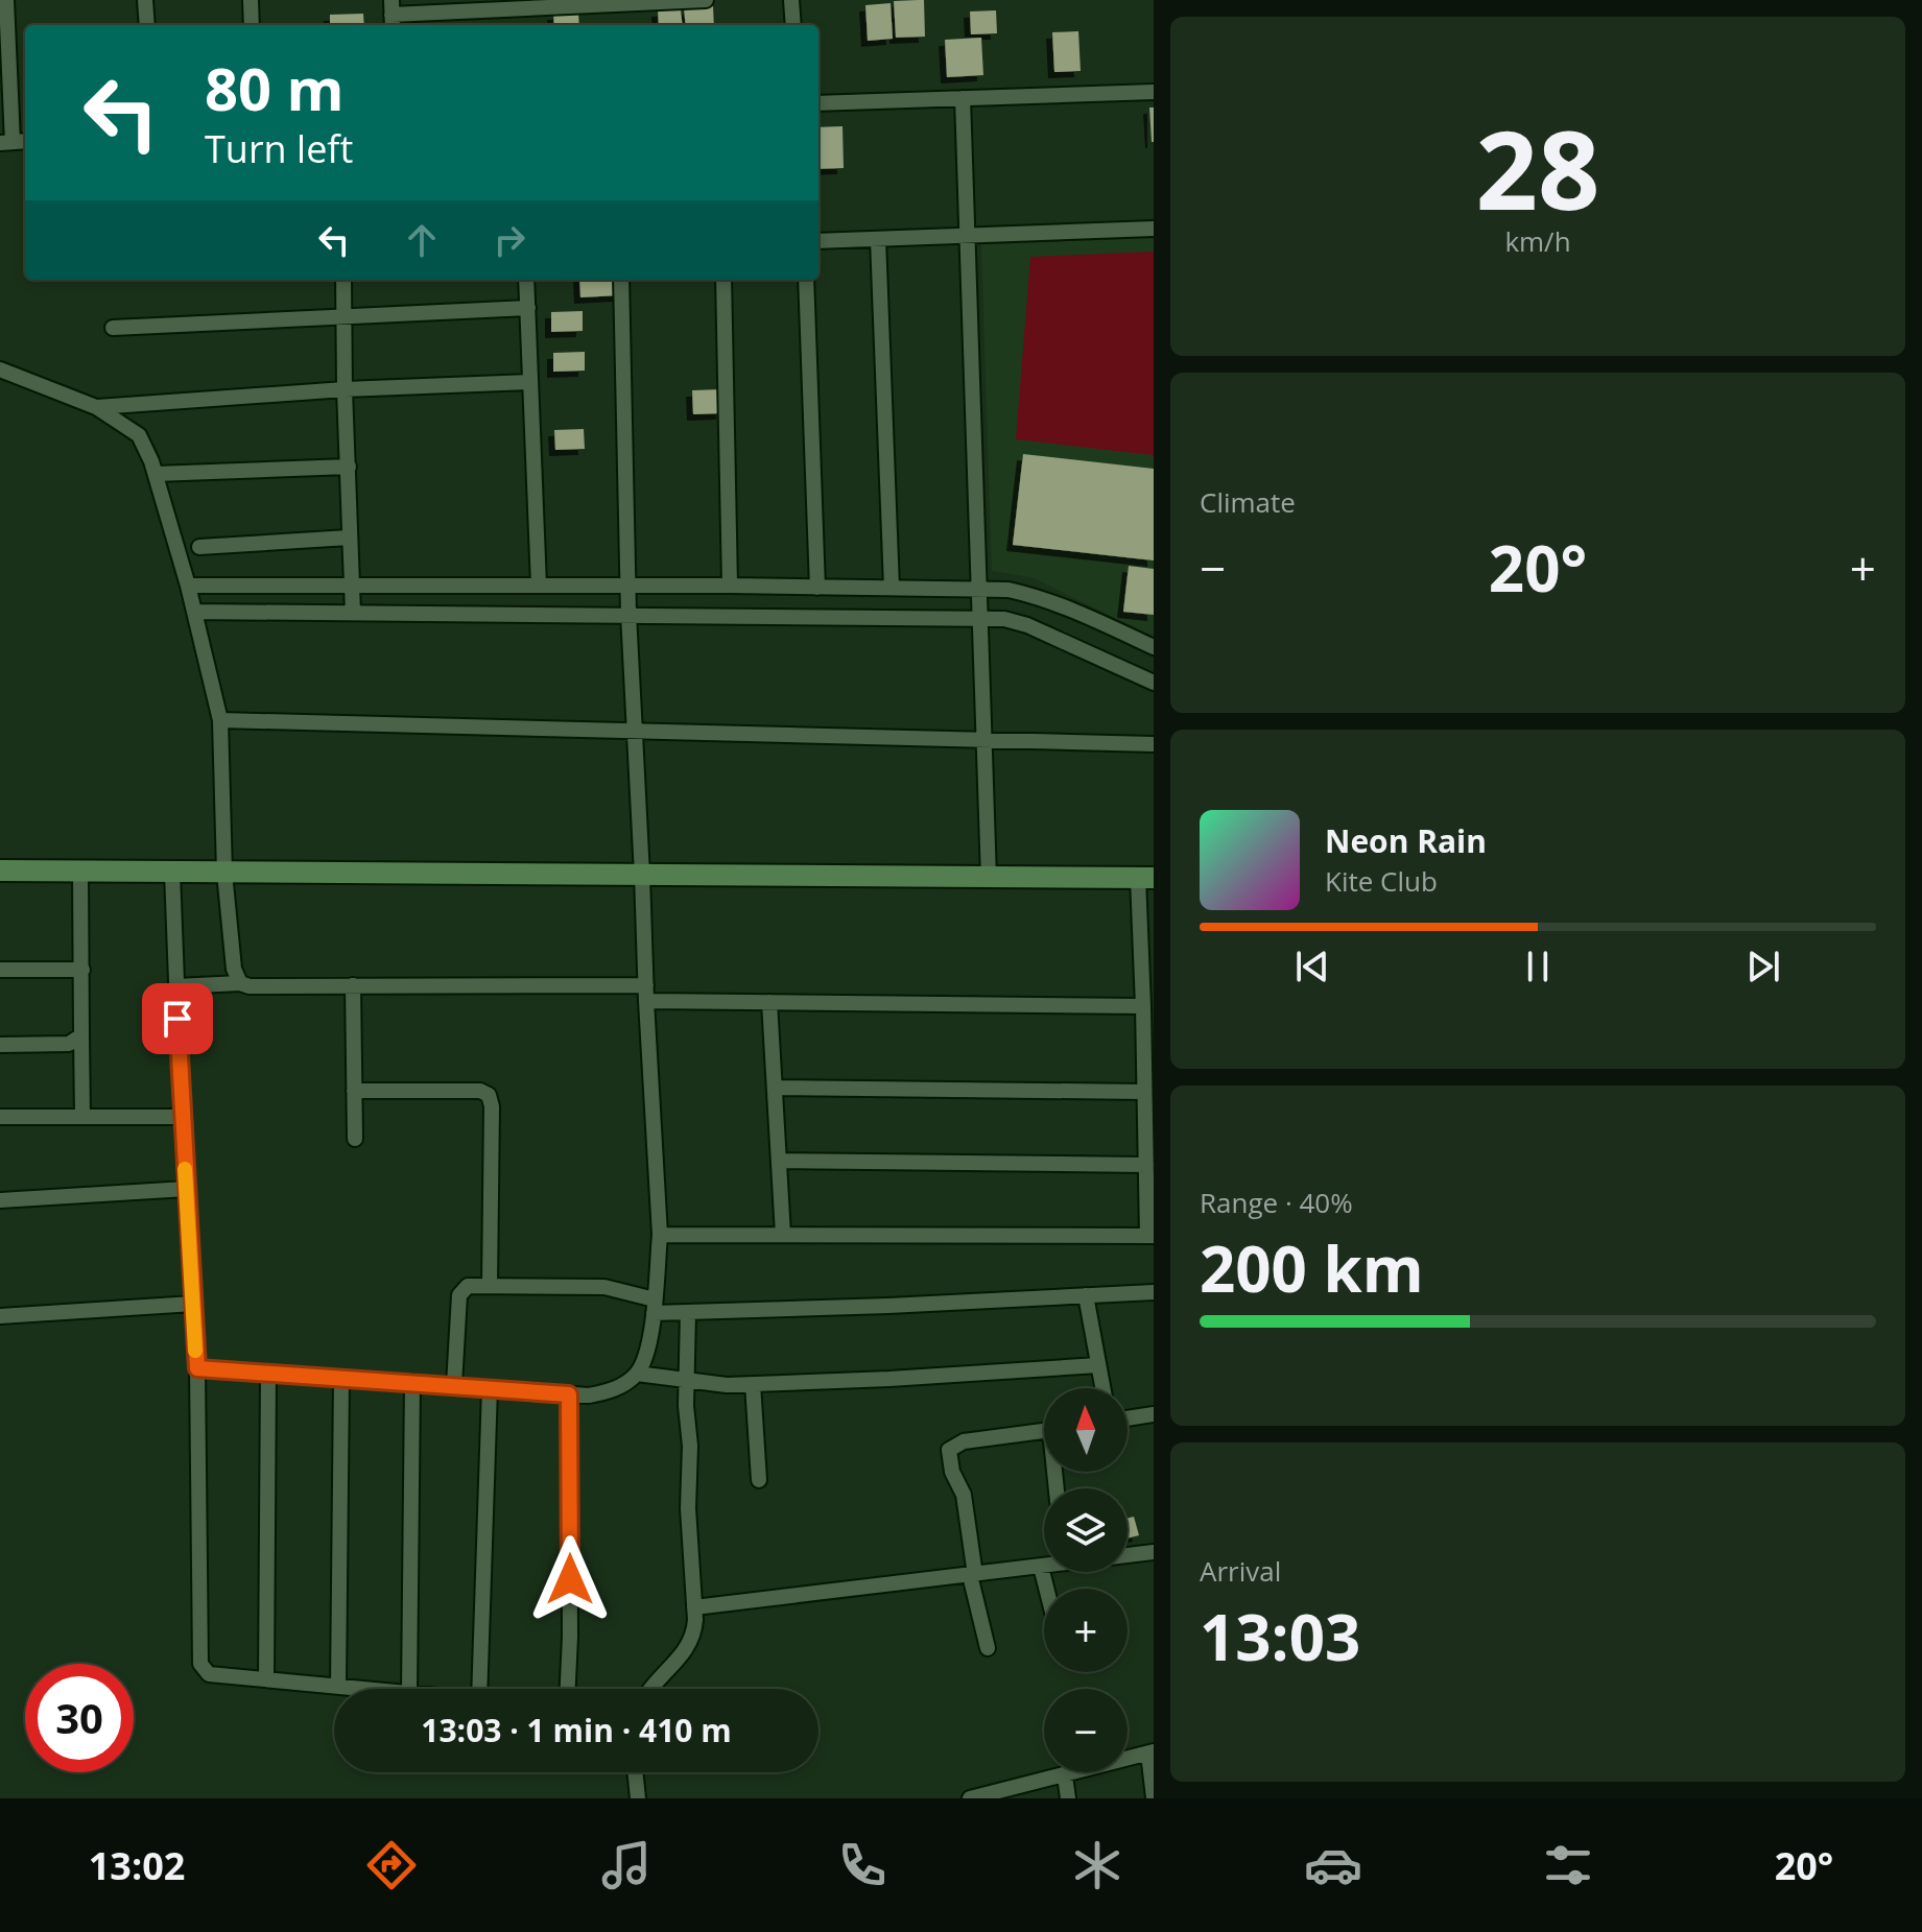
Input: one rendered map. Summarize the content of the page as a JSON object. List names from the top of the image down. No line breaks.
{"north":"top","page":{"tile":[["28","km/h"],"Climate",["Range · 40%","200 km"],["Arrival","13:03"]],"turn":["80 m","Turn left"],"heat":["−","20°","+"],"song":["Neon Rain","Kite Club"],"map_buttons":["+","−"],"limit":"30","trip":"13:03 · 1 min · 410 m","tabs":["13:02","20°"]}}
